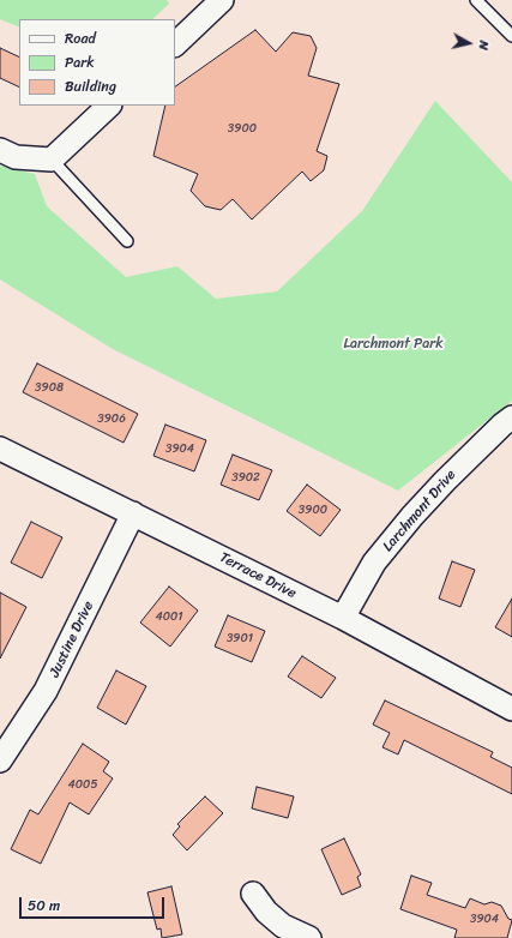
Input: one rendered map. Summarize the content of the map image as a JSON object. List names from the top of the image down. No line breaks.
{"streets":{"street":["Larchmont Drive","Terrace Drive","Justine Drive"]},"crossings":[["Larchmont Drive","Terrace Drive"],["Terrace Drive","Justine Drive"]],"parks":["Larchmont Park"],"house_numbers":["3900","3908","3906","3904","3902","3900","4001","3901","4005","3904"],"legend":["Road","Park","Building"],"scale_bar":"50 m","north":"right"}
